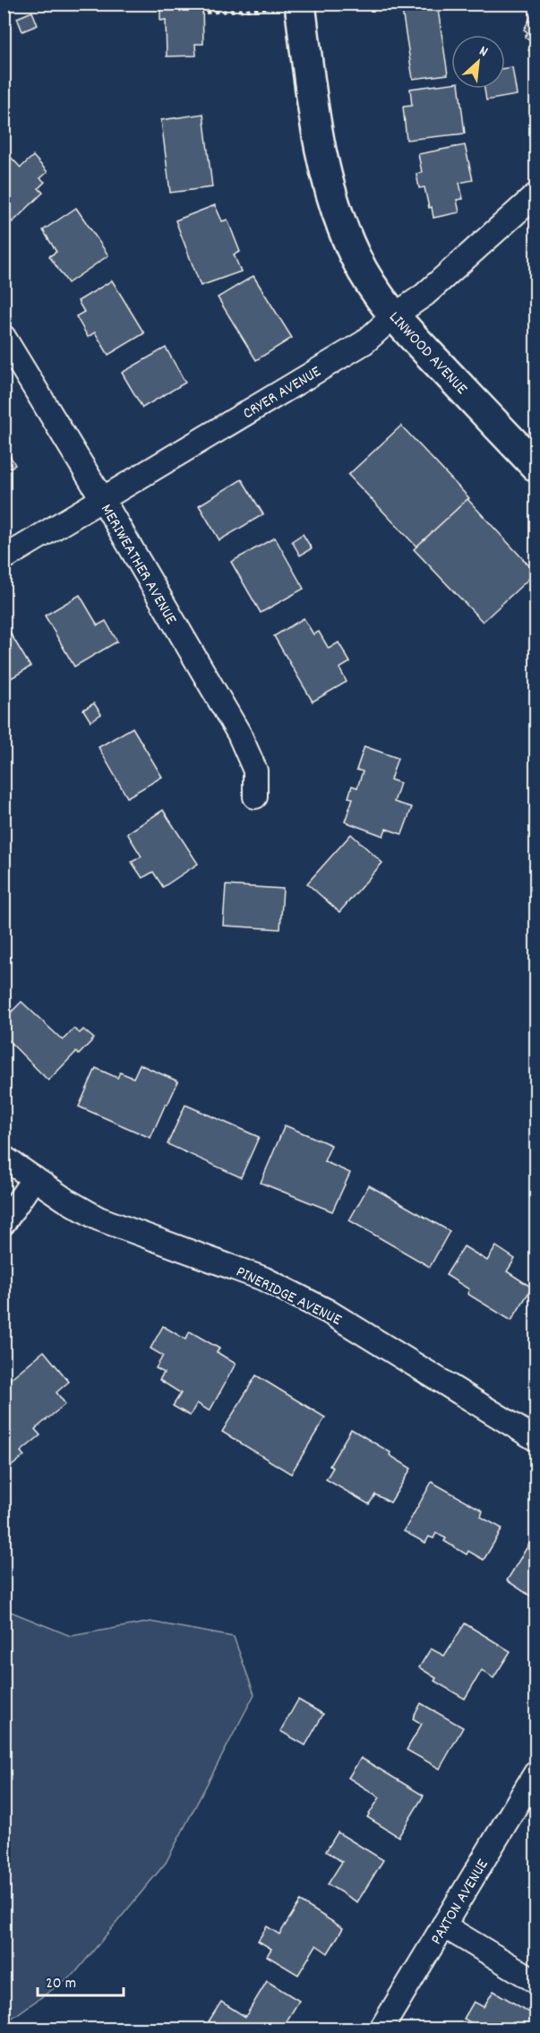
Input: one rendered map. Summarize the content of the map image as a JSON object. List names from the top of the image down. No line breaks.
{"streets":{"main road":["LINWOOD AVENUE"],"street":["CRYER AVENUE","MERIWEATHER AVENUE","PINERIDGE AVENUE","PAXTON AVENUE"]},"crossings":[["LINWOOD AVENUE","CRYER AVENUE"],["CRYER AVENUE","MERIWEATHER AVENUE"]],"scale_bar":"20 m","north":"top right"}
